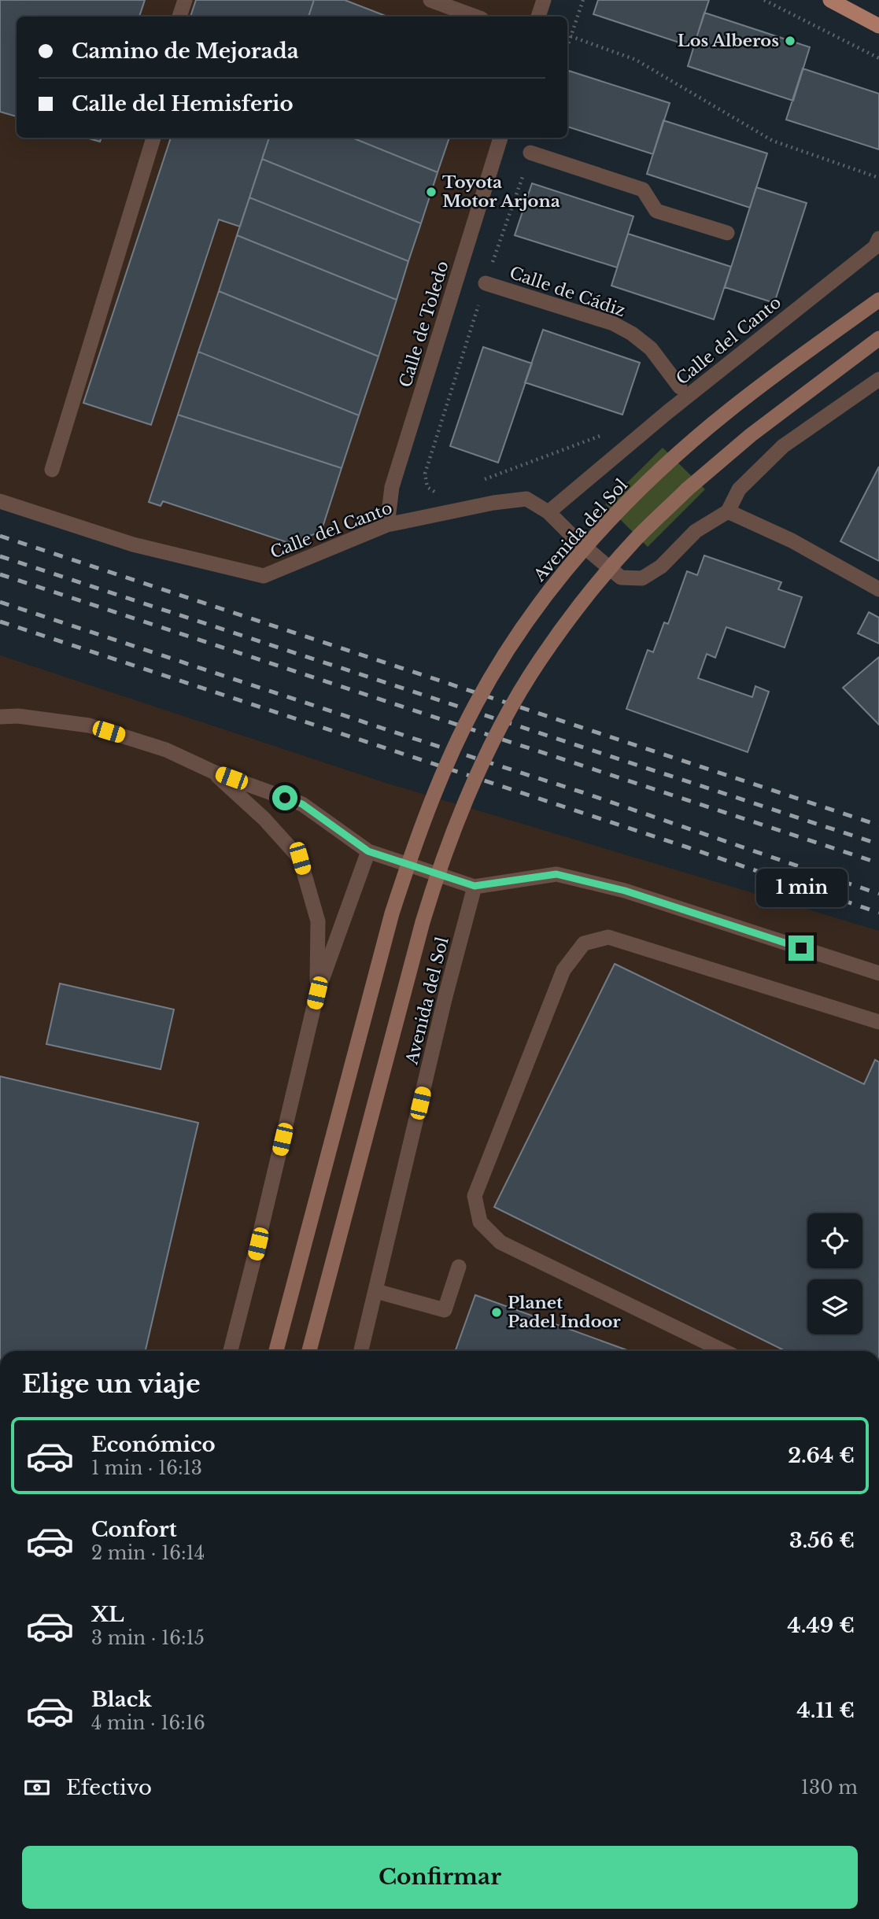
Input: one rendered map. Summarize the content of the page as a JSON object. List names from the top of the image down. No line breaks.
{"streets":{"main road":["Avenida del Sol"],"street":["Calle de Cádiz","Calle de Toledo","Calle del Canto"]},"crossings":[["Calle de Toledo","Calle del Canto"]],"places":["Los Alberos","Toyota Motor Arjona","Planet Padel Indoor"],"page":{"banner":["Camino de Mejorada","Calle del Hemisferio"],"bubble":"1 min","heading":"Elige un viaje","list":[{"name":"Económico","note":"1 min · 16:13","value":"2.64 €"},{"name":"Confort","note":"2 min · 16:14","value":"3.56 €"},{"name":"XL","note":"3 min · 16:15","value":"4.49 €"},{"name":"Black","note":"4 min · 16:16","value":"4.11 €"}],"pay":["Efectivo","130 m"],"buttons":"Confirmar"}}
